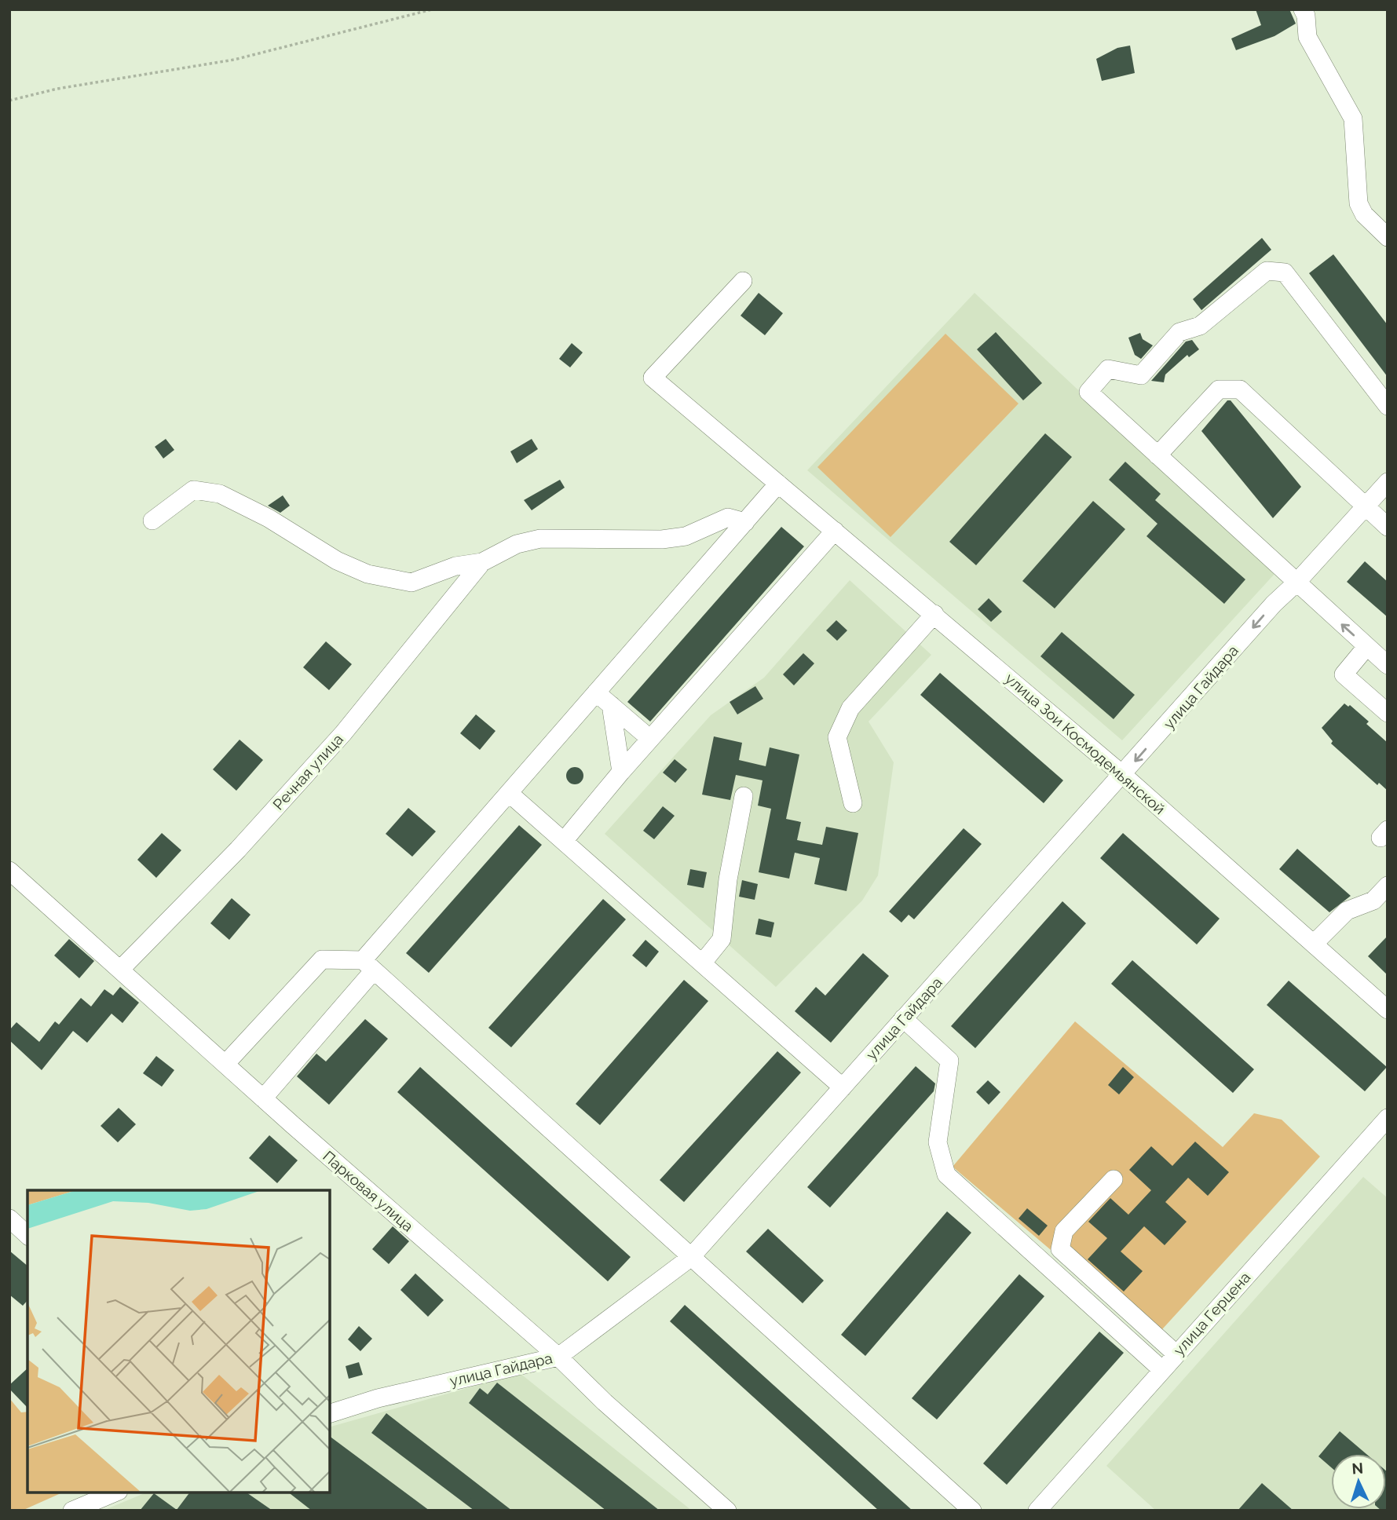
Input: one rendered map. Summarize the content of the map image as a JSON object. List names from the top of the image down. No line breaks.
{"streets":{"street":["улица Гайдара","улица Зои Космодемьянской","Речная улица","Парковая улица","улица Герцена"]},"crossings":[["улица Гайдара","улица Зои Космодемьянской"],["улица Гайдара","Парковая улица"],["Речная улица","Парковая улица"]],"north":"top"}
